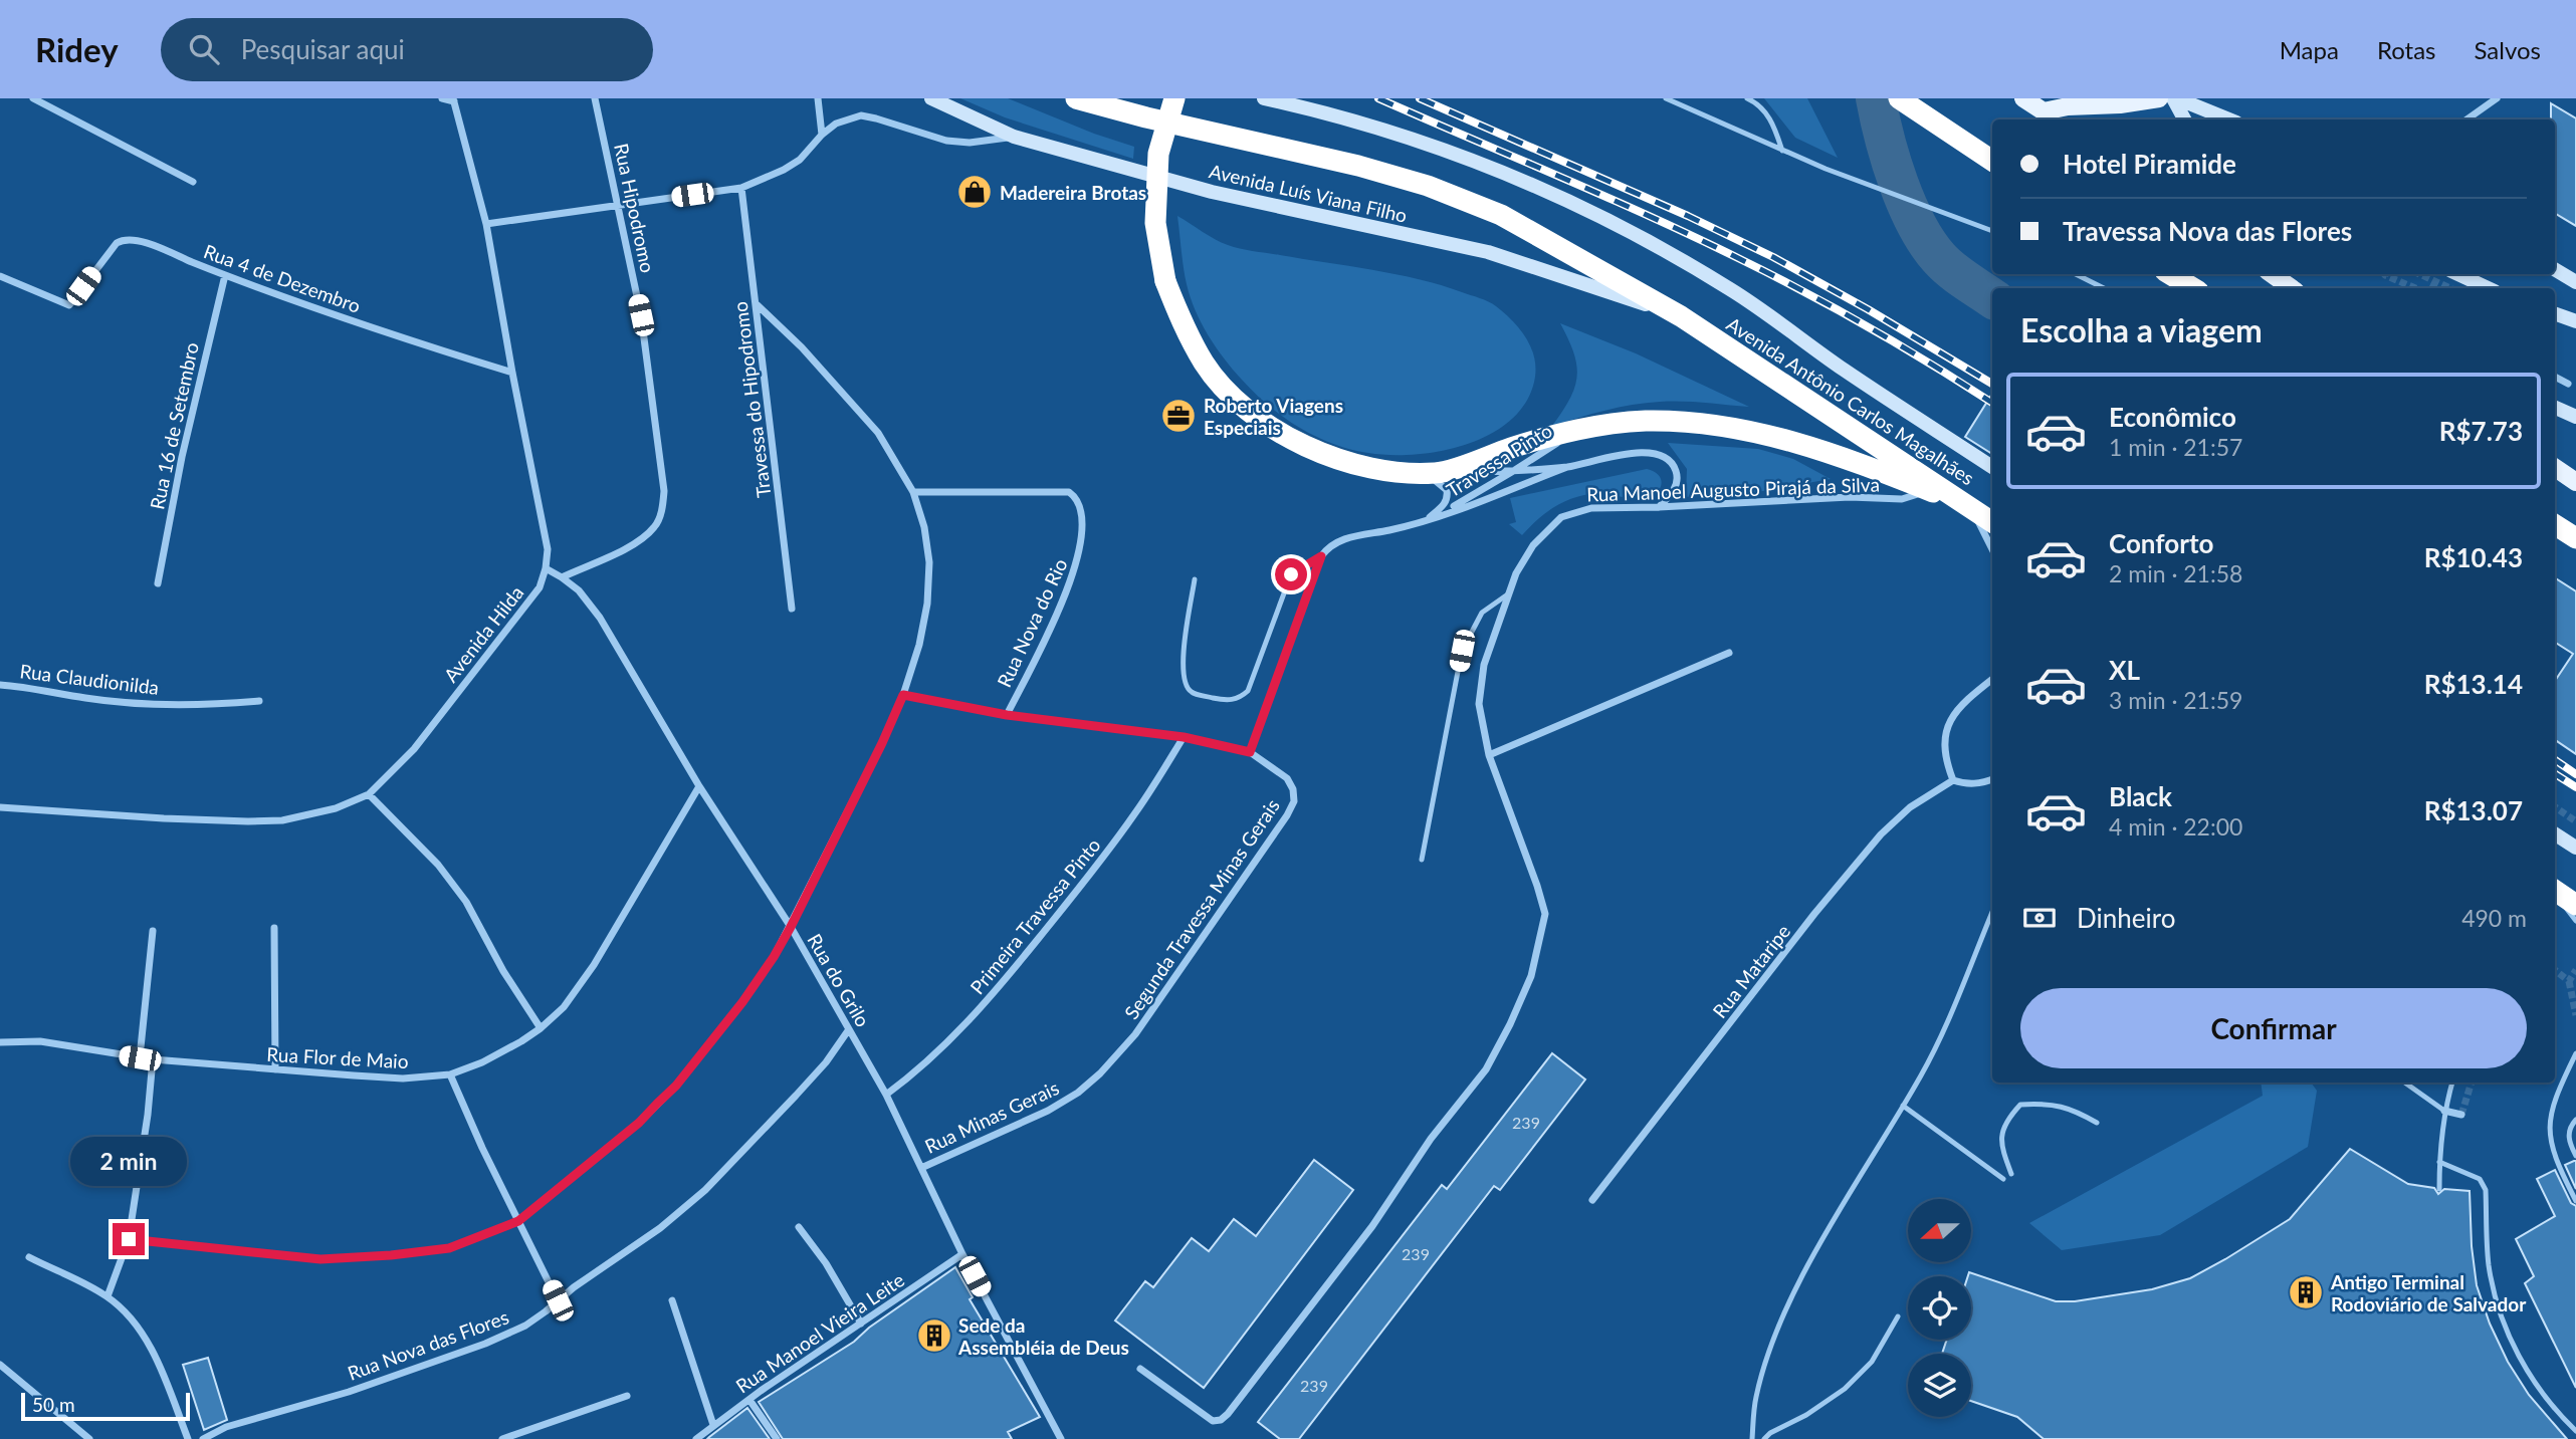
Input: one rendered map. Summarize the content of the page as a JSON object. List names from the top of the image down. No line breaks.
{"streets":{"highway":["Avenida Antônio Carlos Magalhães"],"main road":["Avenida Luís Viana Filho"],"street":["Rua Hipodromo","Rua 4 de Dezembro","Travessa do Hipodromo","Rua 16 de Setembro","Travessa Pinto","Rua Manoel Augusto Pirajá da Silva","Rua Nova do Rio","Avenida Hilda","Rua Claudionilda","Segunda Travessa Minas Gerais","Primeira Travessa Pinto","Rua Mataripe","Rua do Grilo","Rua Flor de Maio","Rua Minas Gerais","Rua Manoel Vieira Leite","Rua Nova das Flores"]},"crossings":[["Avenida Luís Viana Filho","Avenida Antônio Carlos Magalhães"],["Rua Hipodromo","Rua do Grilo"],["Rua 4 de Dezembro","Rua 16 de Setembro"],["Rua 4 de Dezembro","Avenida Hilda"],["Avenida Hilda","Rua do Grilo"],["Segunda Travessa Minas Gerais","Rua Minas Gerais"],["Primeira Travessa Pinto","Rua do Grilo"],["Rua do Grilo","Rua Flor de Maio"],["Rua do Grilo","Rua Minas Gerais"],["Rua do Grilo","Rua Manoel Vieira Leite"],["Rua do Grilo","Rua Nova das Flores"]],"places":{"shop":["Madereira Brotas"],"office":["Roberto Viagens Especiais"],"building":["Antigo Terminal Rodoviário de Salvador","Sede da Assembléia de Deus"]},"house_numbers":["239","239","239"],"scale_bar":"50 m","north":"left","page":{"header":"Ridey","search":"Pesquisar aqui","nav":["Mapa","Rotas","Salvos"],"banner":["Hotel Piramide","Travessa Nova das Flores"],"heading":"Escolha a viagem","list":[{"name":"Econômico","note":"1 min · 21:57","value":"R$7.73"},{"name":"Conforto","note":"2 min · 21:58","value":"R$10.43"},{"name":"XL","note":"3 min · 21:59","value":"R$13.14"},{"name":"Black","note":"4 min · 22:00","value":"R$13.07"}],"pay":["Dinheiro","490 m"],"buttons":"Confirmar","bubble":"2 min","scale":"50 m"}}
